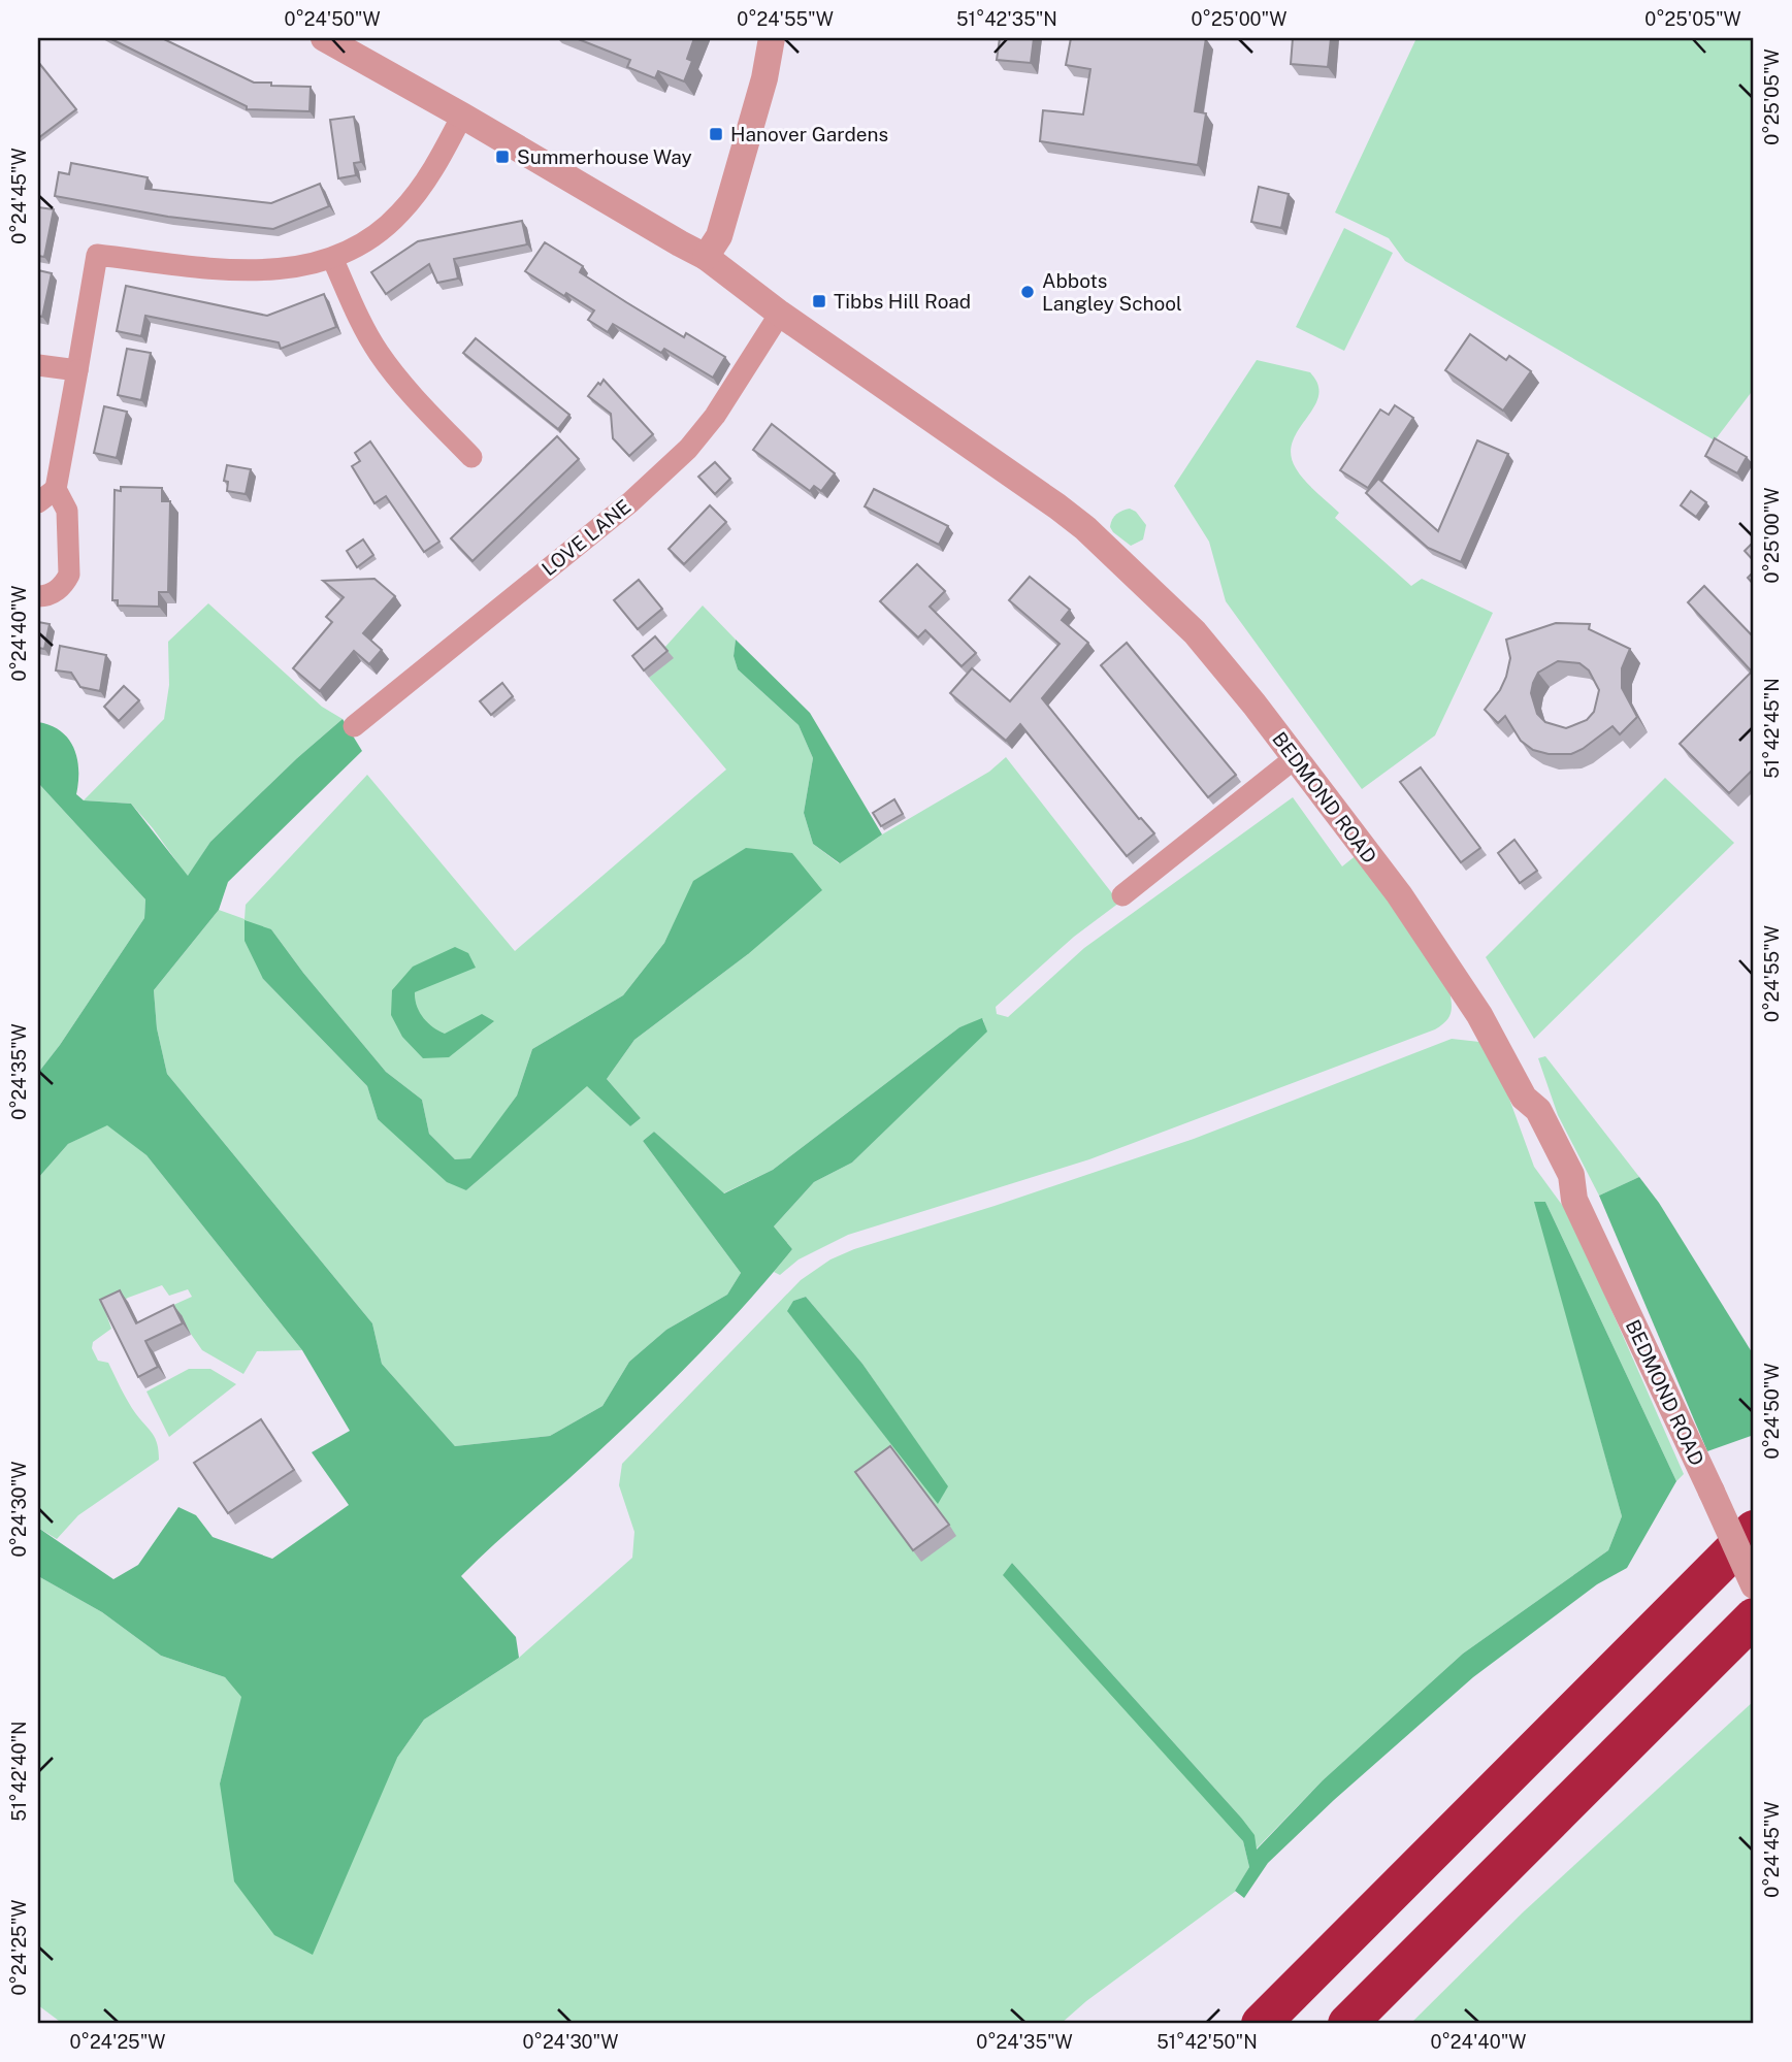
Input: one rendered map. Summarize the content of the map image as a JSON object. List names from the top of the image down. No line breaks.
{"streets":{"street":["LOVE LANE","BEDMOND ROAD"]},"crossings":[["LOVE LANE","BEDMOND ROAD"]],"places":{"transit":["Hanover Gardens","Summerhouse Way","Tibbs Hill Road"],"other":["Abbots Langley School"]},"coordinates":["0°24'50\"W","0°24'55\"W","51°42'35\"N","0°25'00\"W","0°25'05\"W","0°24'45\"W","0°24'40\"W","51°42'45\"N","0°24'35\"W","0°24'30\"W","51°42'40\"N","0°24'25\"W","51°42'50\"N"]}
